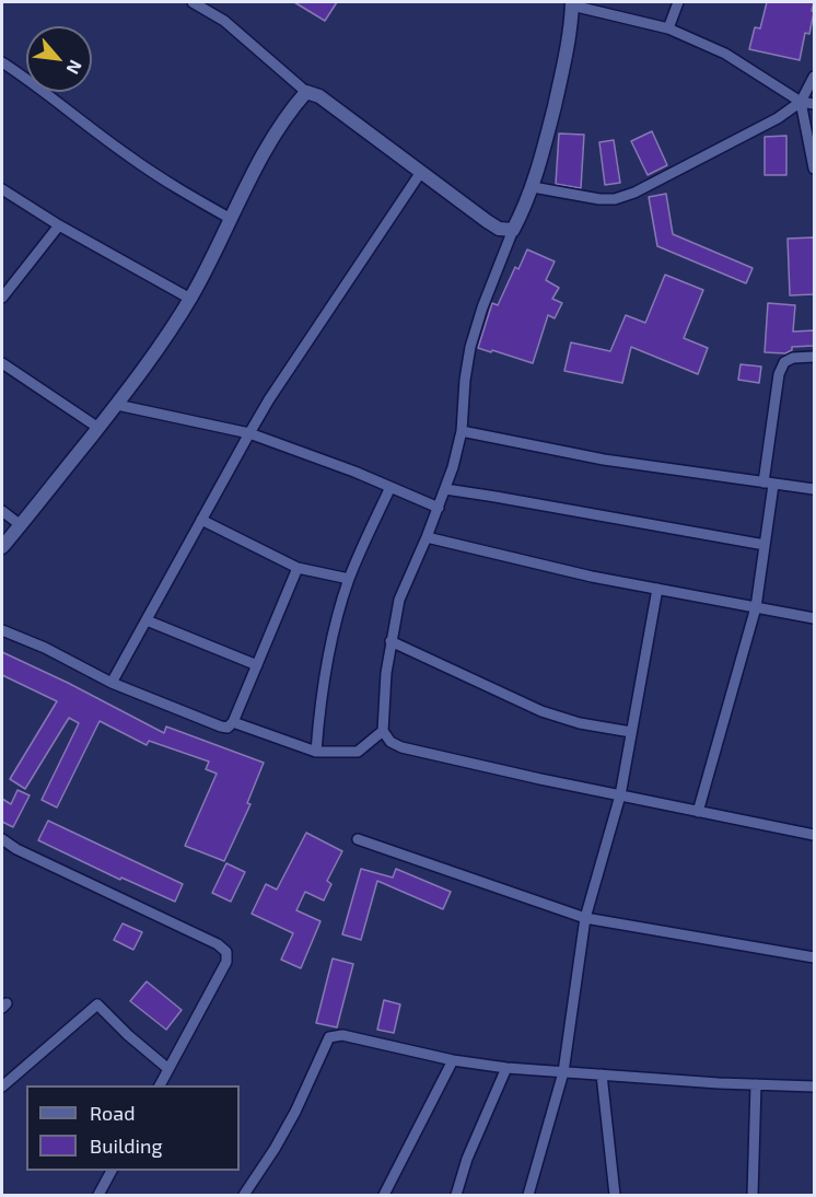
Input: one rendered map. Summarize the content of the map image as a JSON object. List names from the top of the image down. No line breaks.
{"legend":["Road","Building"],"north":"bottom right"}
